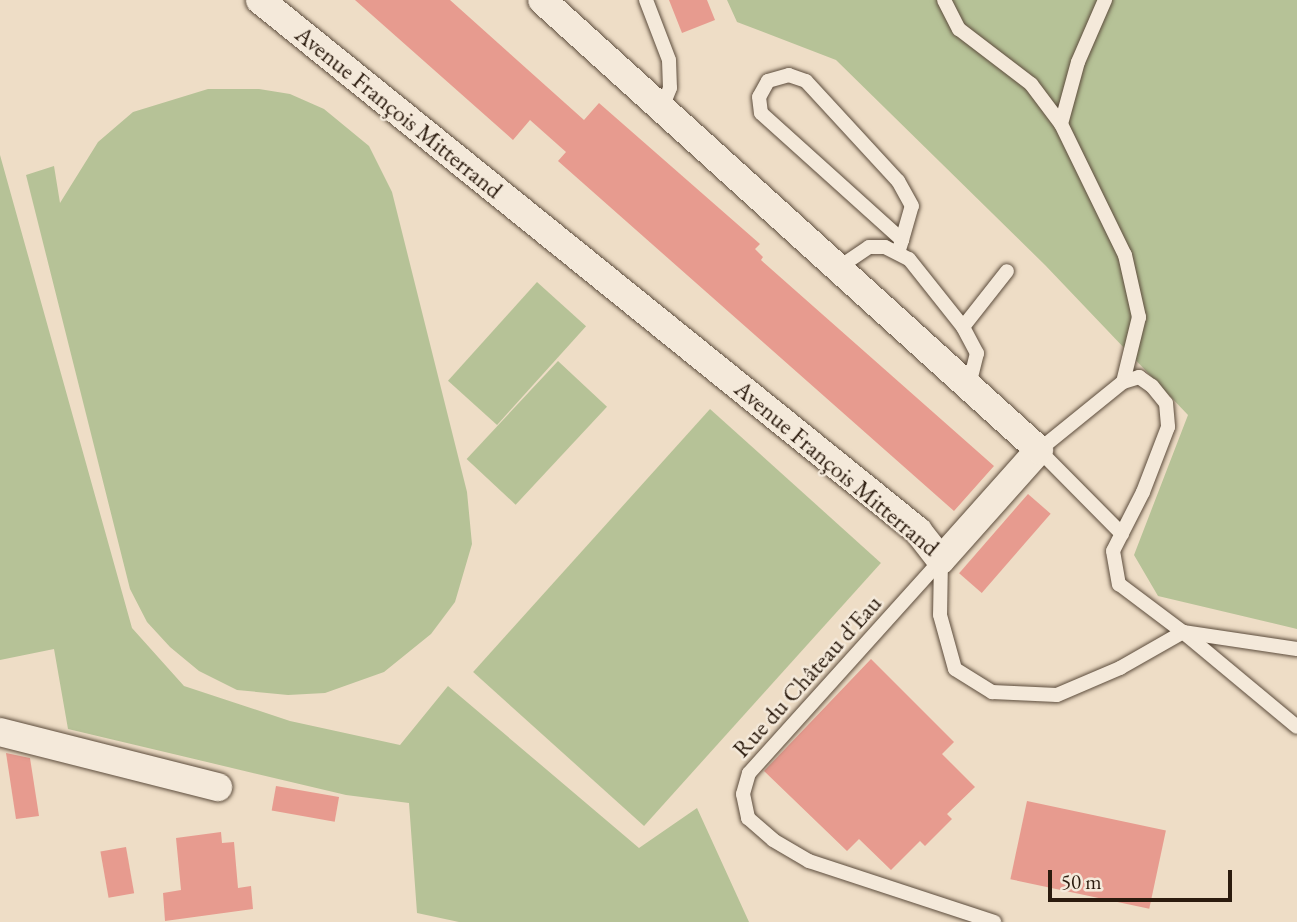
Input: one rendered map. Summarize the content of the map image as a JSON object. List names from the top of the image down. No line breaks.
{"streets":{"street":["Avenue François Mitterrand"],"lane":["Rue du Château d'Eau"]},"crossings":[["Avenue François Mitterrand","Rue du Château d'Eau"]],"scale_bar":"50 m"}
